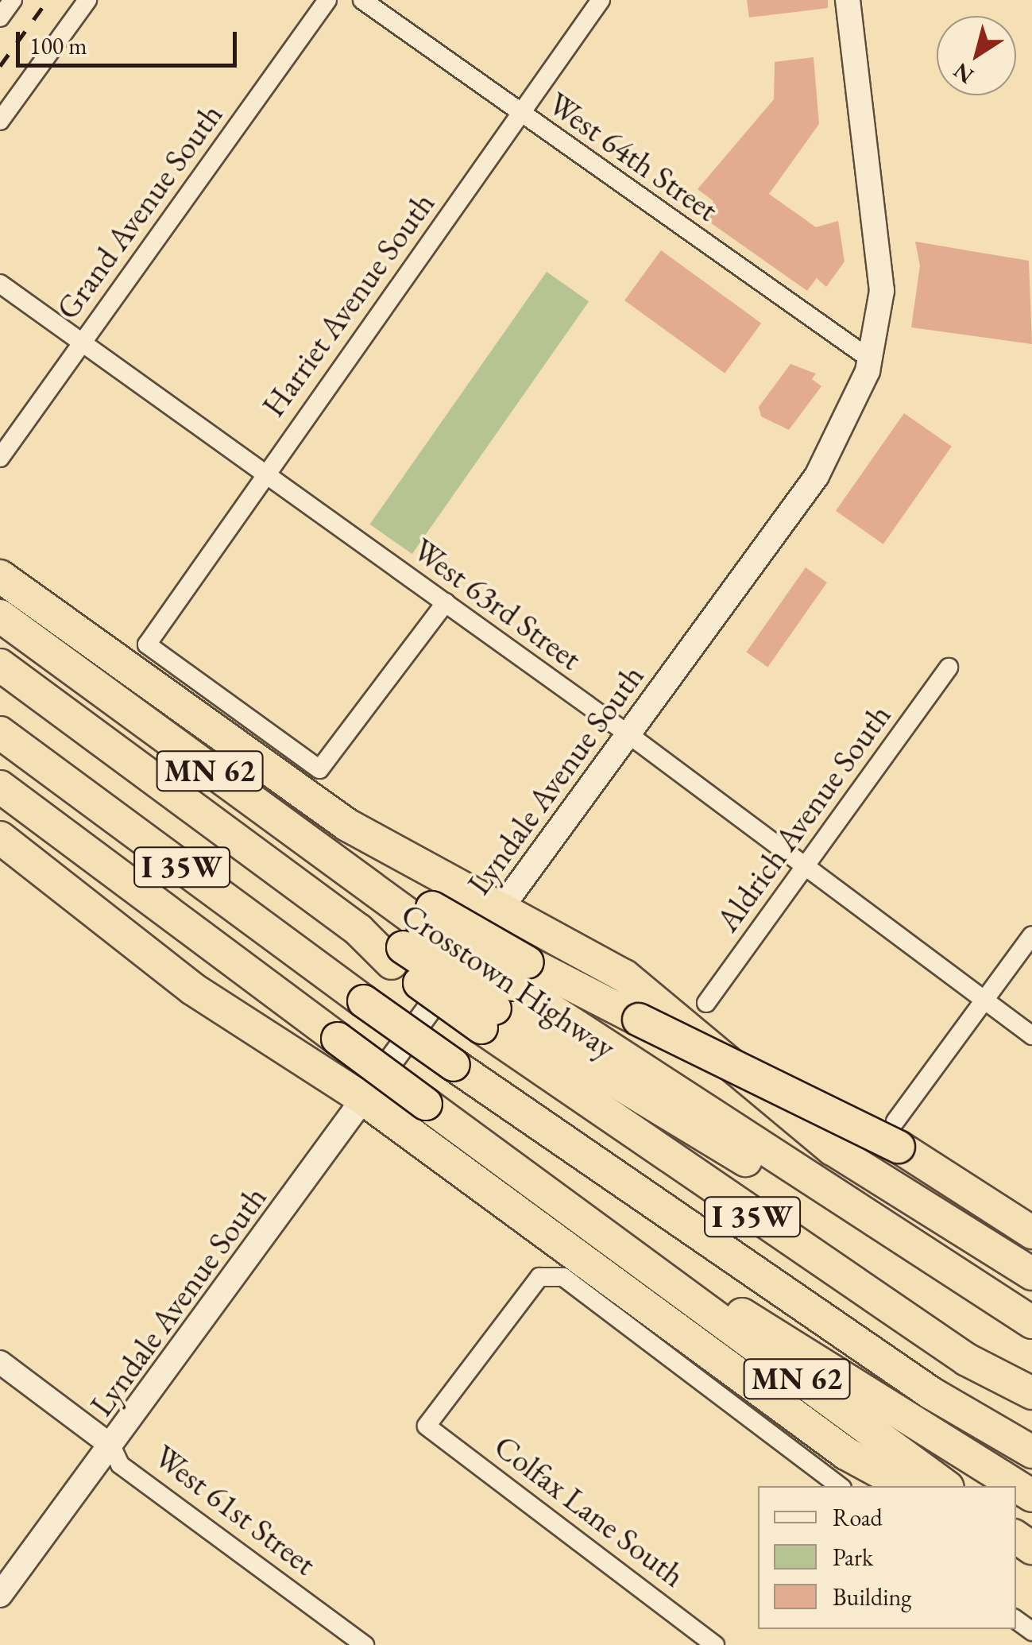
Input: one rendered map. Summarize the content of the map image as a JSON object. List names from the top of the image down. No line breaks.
{"streets":{"highway":["MN 62","I 35W","Crosstown Highway"],"main road":["Lyndale Avenue South"],"street":["West 64th Street","Grand Avenue South","Harriet Avenue South","West 63rd Street","Aldrich Avenue South","West 61st Street","Colfax Lane South"]},"crossings":[["West 64th Street","Harriet Avenue South"],["West 64th Street","Lyndale Avenue South"],["Grand Avenue South","West 63rd Street"],["Harriet Avenue South","West 63rd Street"],["West 63rd Street","Lyndale Avenue South"],["West 63rd Street","Aldrich Avenue South"],["Lyndale Avenue South","West 61st Street"],["I 35W","Crosstown Highway"]],"legend":["Road","Park","Building"],"scale_bar":"100 m","north":"bottom left"}
